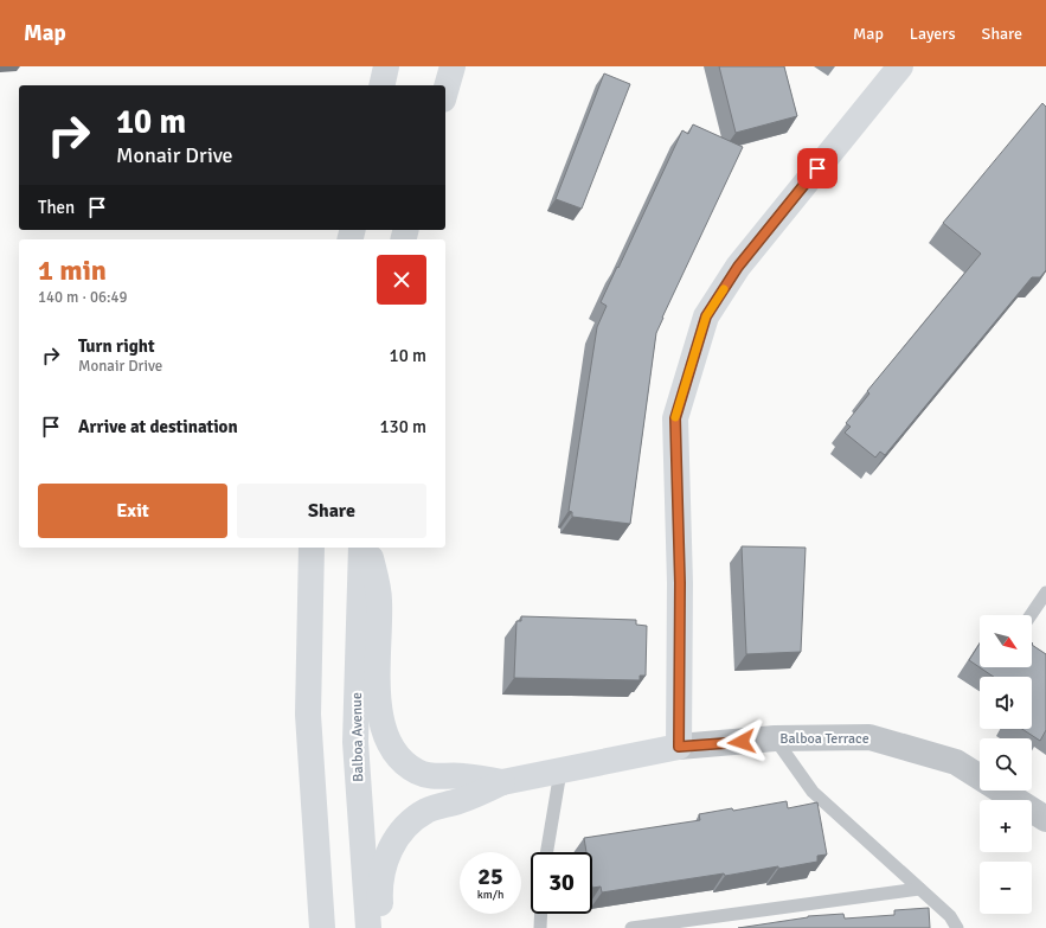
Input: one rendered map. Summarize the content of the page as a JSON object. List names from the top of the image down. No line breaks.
{"streets":{"main road":["Balboa Avenue","Balboa Terrace"]},"north":"bottom right","page":{"header":"Map","nav":["Map","Layers","Share"],"turn":["10 m","Monair Drive"],"then":"Then","heading":["1 min","140 m · 06:49"],"list":[{"name":"Turn right","note":"Monair Drive","value":"10 m"},{"name":"Arrive at destination","value":"130 m"}],"buttons":["Exit","Share"],"map_buttons":["+","−"],"speed":"25 km/h","limit":"30"}}
